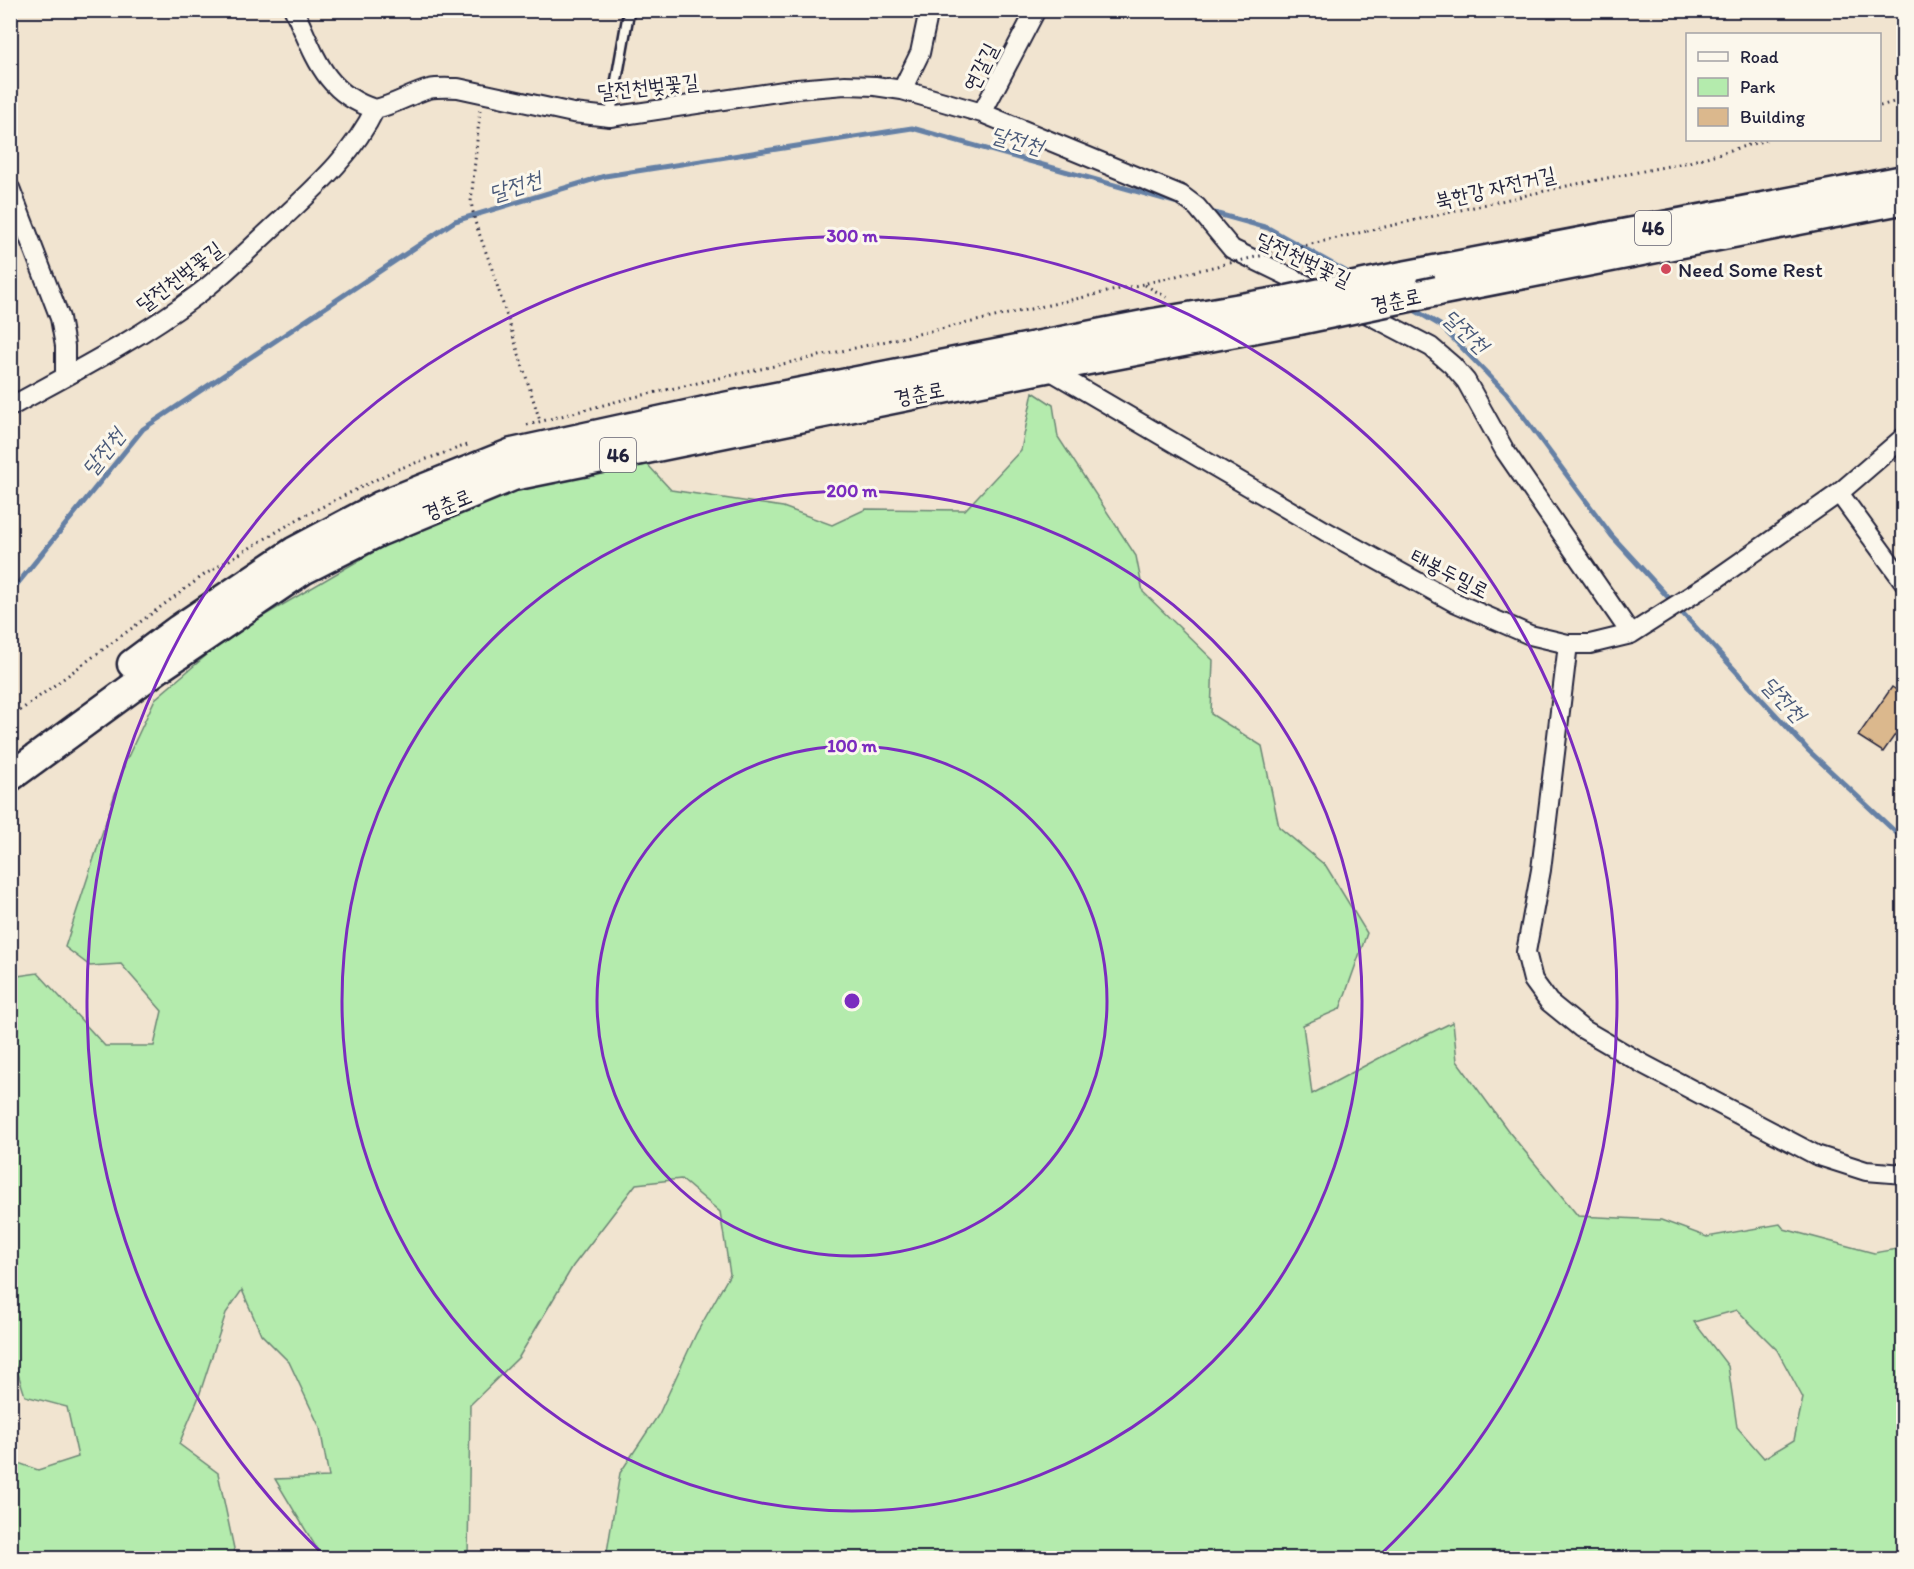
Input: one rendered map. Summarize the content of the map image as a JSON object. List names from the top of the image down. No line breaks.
{"streets":{"main road":["46","경춘로"],"street":["연갈길","달전천벚꽃길","태봉두밀로"],"path":["북한강 자전거길"]},"crossings":[["연갈길","달전천벚꽃길"],["달전천벚꽃길","북한강 자전거길"],["달전천벚꽃길","태봉두밀로"],["경춘로","태봉두밀로"]],"water":["달전천"],"places":["Need Some Rest"],"legend":["Road","Park","Building"],"rings":["300 m","200 m","100 m"]}
